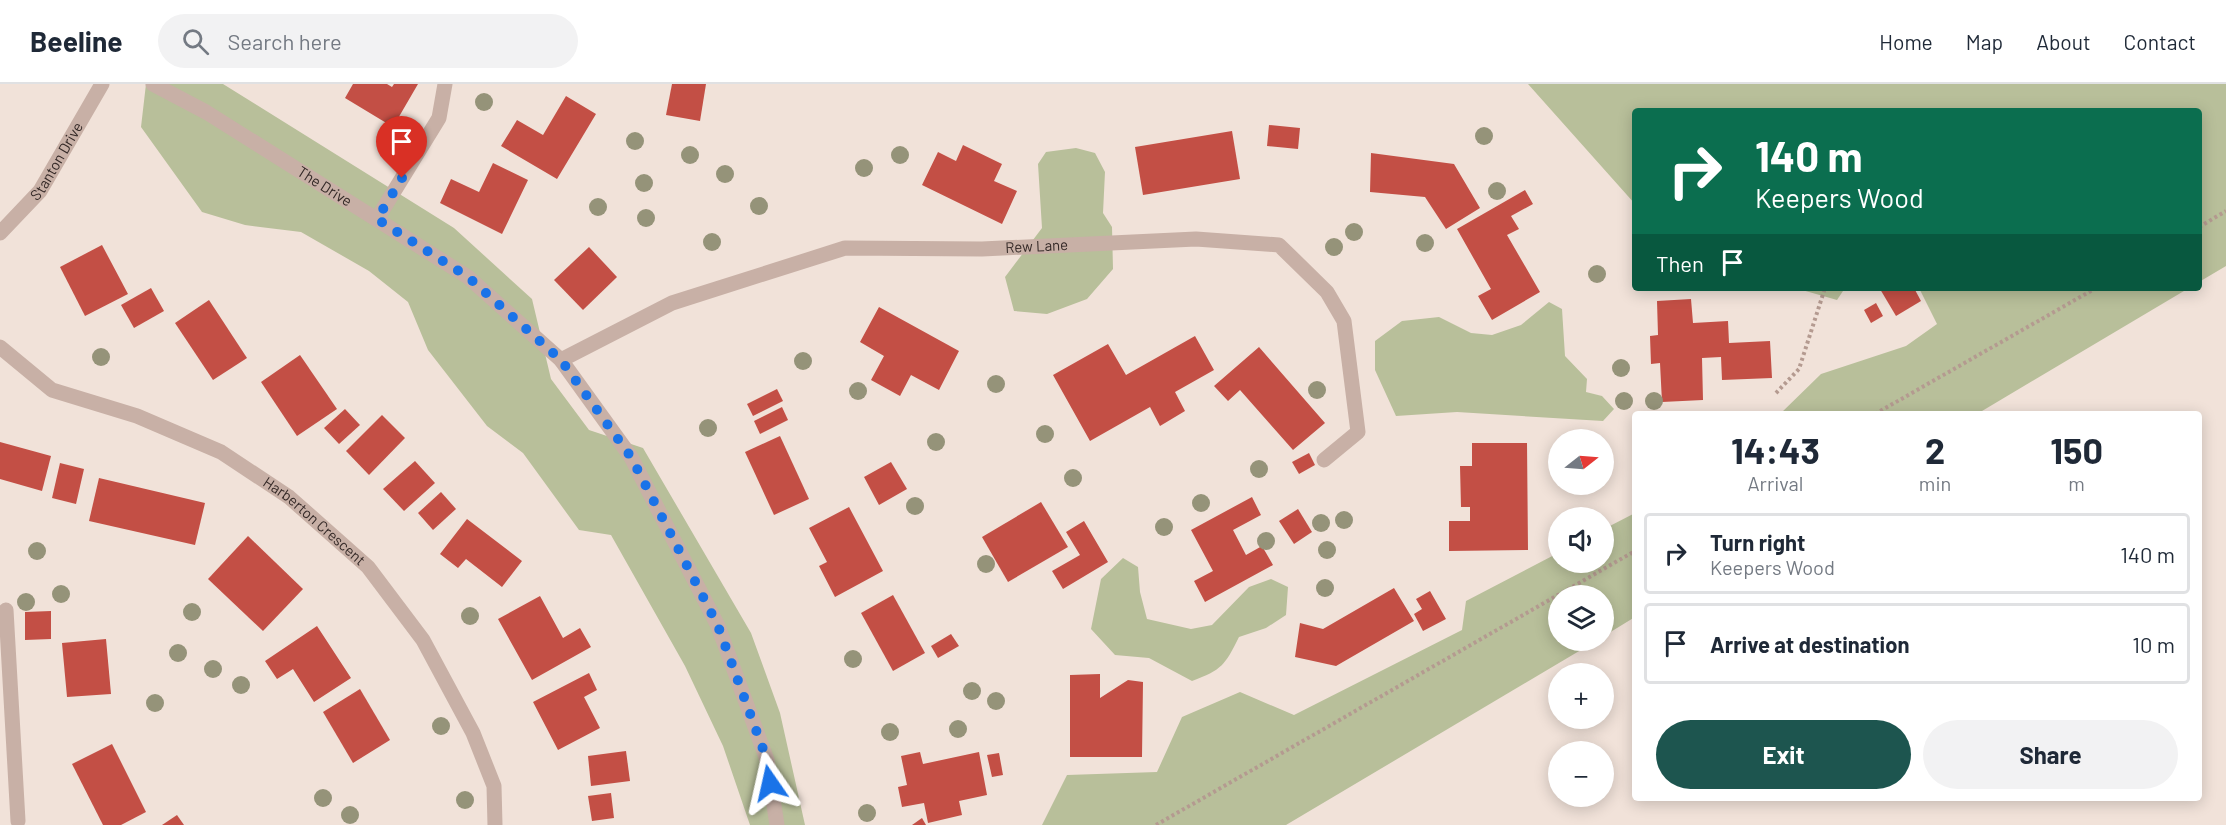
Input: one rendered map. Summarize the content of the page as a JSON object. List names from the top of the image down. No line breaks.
{"streets":{"street":["Stanton Drive","The Drive","Rew Lane","Harberton Crescent"]},"crossings":[["The Drive","Rew Lane"]],"north":"right","page":{"header":"Beeline","search":"Search here","nav":["Home","Map","About","Contact"],"turn":["140 m","Keepers Wood"],"then":"Then","eta":["14:43","Arrival","2","min","150","m"],"map_buttons":["+","−"],"list":[{"name":"Turn right","note":"Keepers Wood","value":"140 m"},{"name":"Arrive at destination","value":"10 m"}],"buttons":["Exit","Share"]}}
